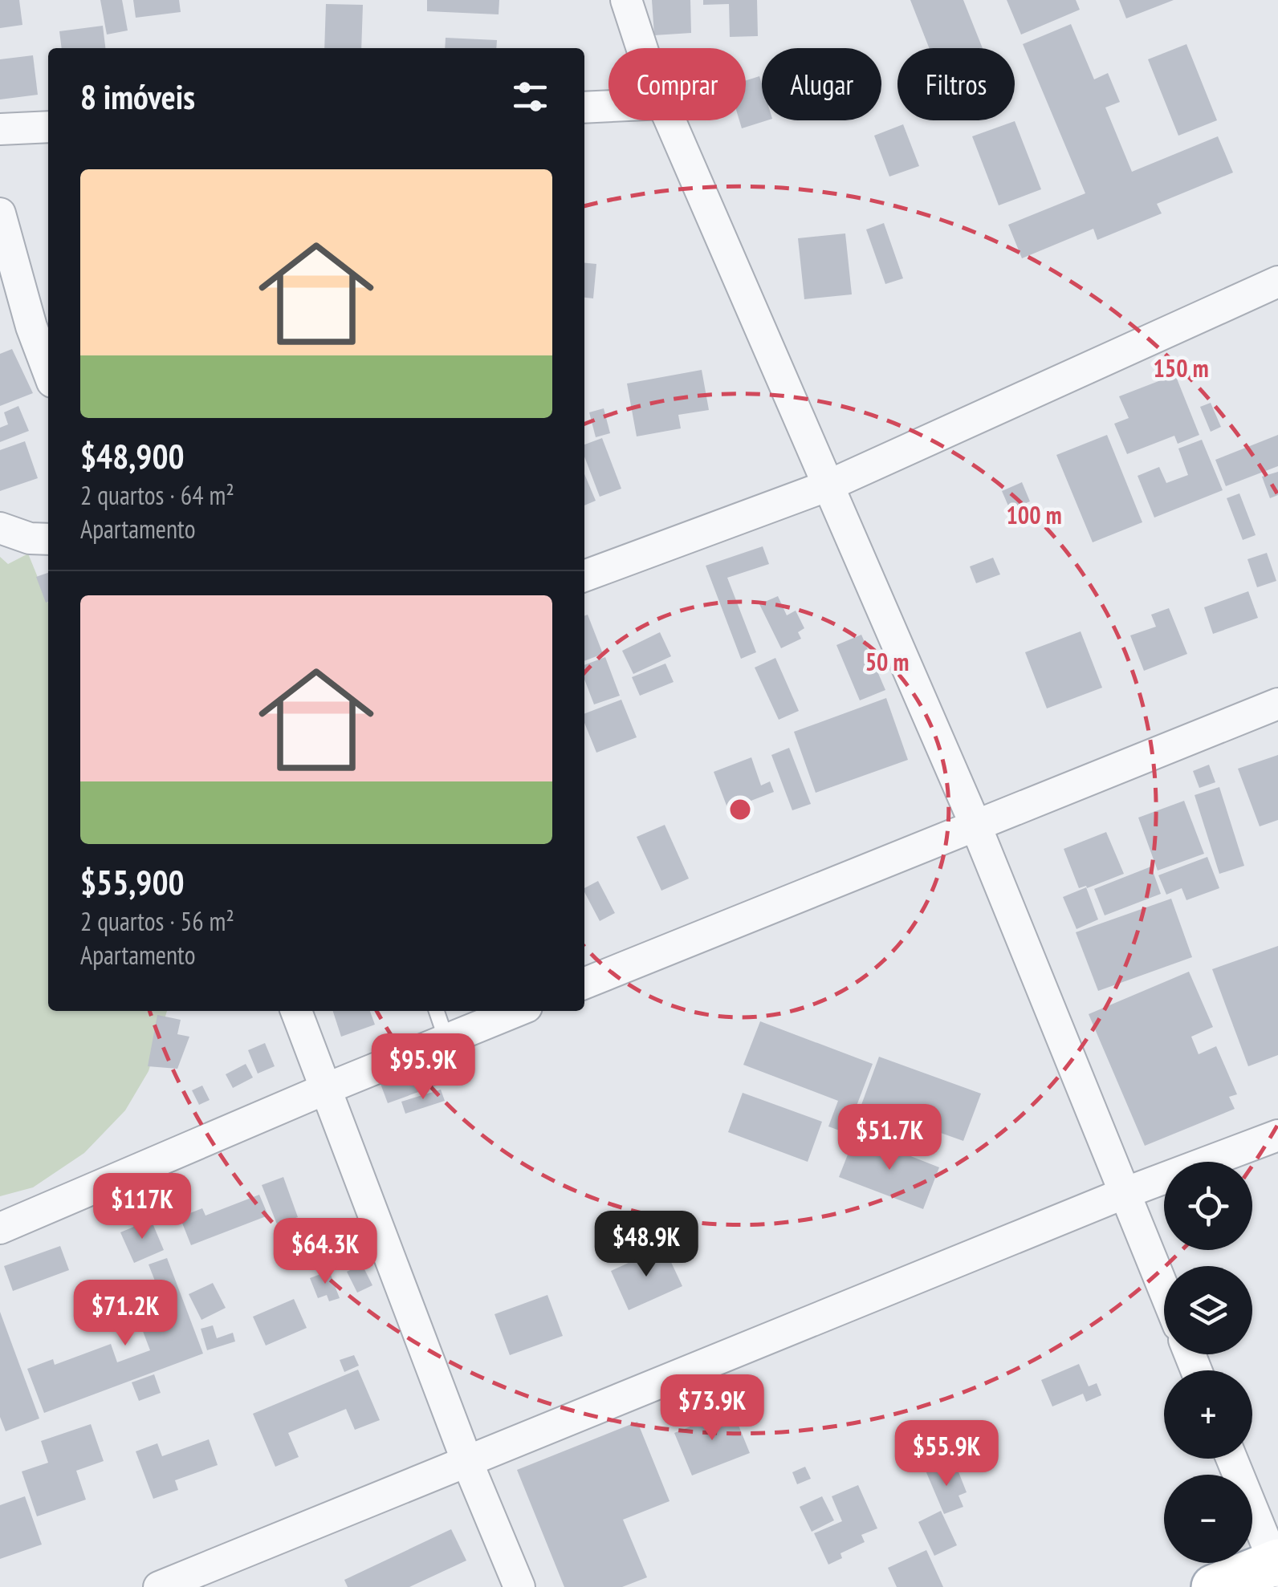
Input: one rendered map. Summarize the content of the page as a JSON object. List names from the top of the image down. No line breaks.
{"page":{"chip":["Comprar","Alugar","Filtros"],"heading":"8 imóveis","list":[{"name":"$48,900","note":"2 quartos · 64 m² · Apartamento"},{"name":"$55,900","note":"2 quartos · 56 m² · Apartamento"}],"price":["$95.9K","$51.7K","$117K","$48.9K","$64.3K","$71.2K","$73.9K","$55.9K"],"map_buttons":["+","−"]},"rings":["150 m","100 m","50 m"]}
